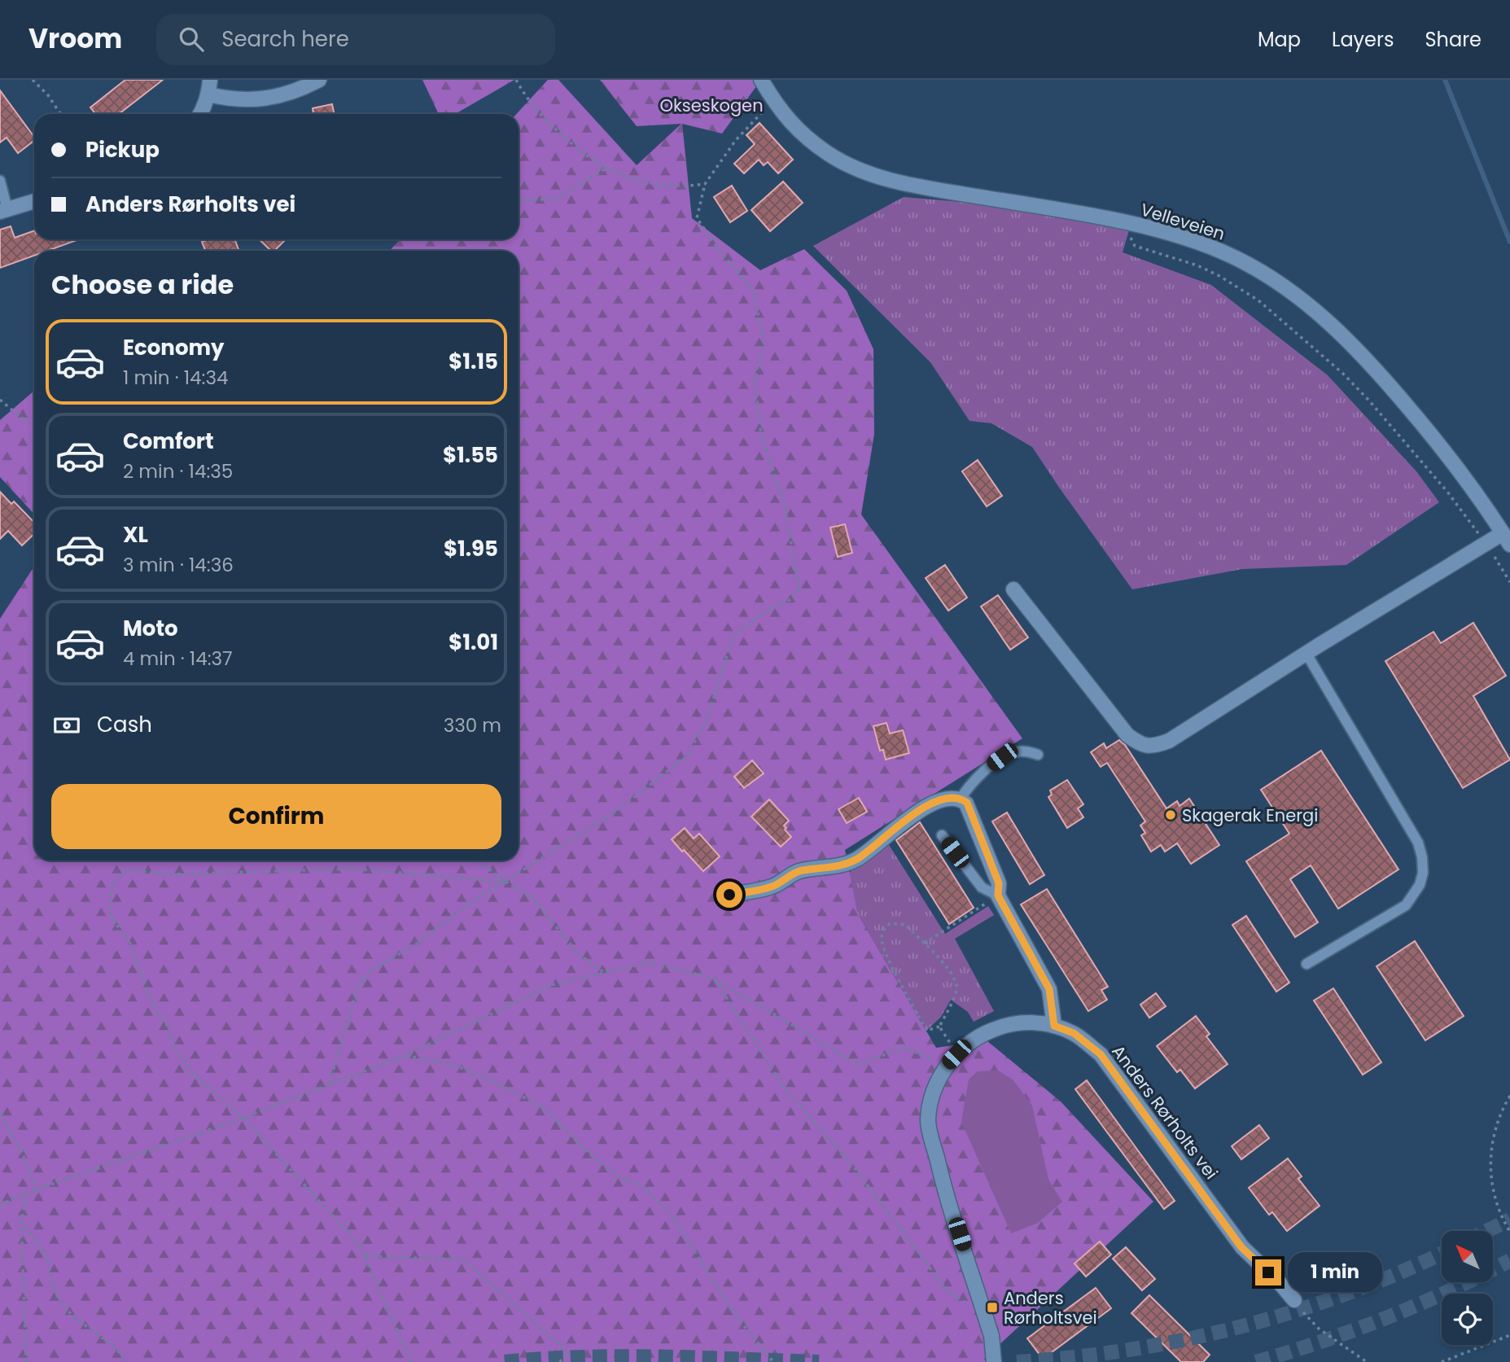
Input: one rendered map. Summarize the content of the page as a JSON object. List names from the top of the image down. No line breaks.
{"streets":{"street":["Velleveien","Anders Rørholts vei"]},"parks":["Okseskogen"],"places":{"other":["Skagerak Energi"],"transit":["Anders Rørholtsvei"]},"north":"top left","page":{"header":"Vroom","search":"Search here","nav":["Map","Layers","Share"],"banner":["Pickup","Anders Rørholts vei"],"heading":"Choose a ride","list":[{"name":"Economy","note":"1 min · 14:34","value":"$1.15"},{"name":"Comfort","note":"2 min · 14:35","value":"$1.55"},{"name":"XL","note":"3 min · 14:36","value":"$1.95"},{"name":"Moto","note":"4 min · 14:37","value":"$1.01"}],"pay":["Cash","330 m"],"buttons":"Confirm","bubble":"1 min"}}
